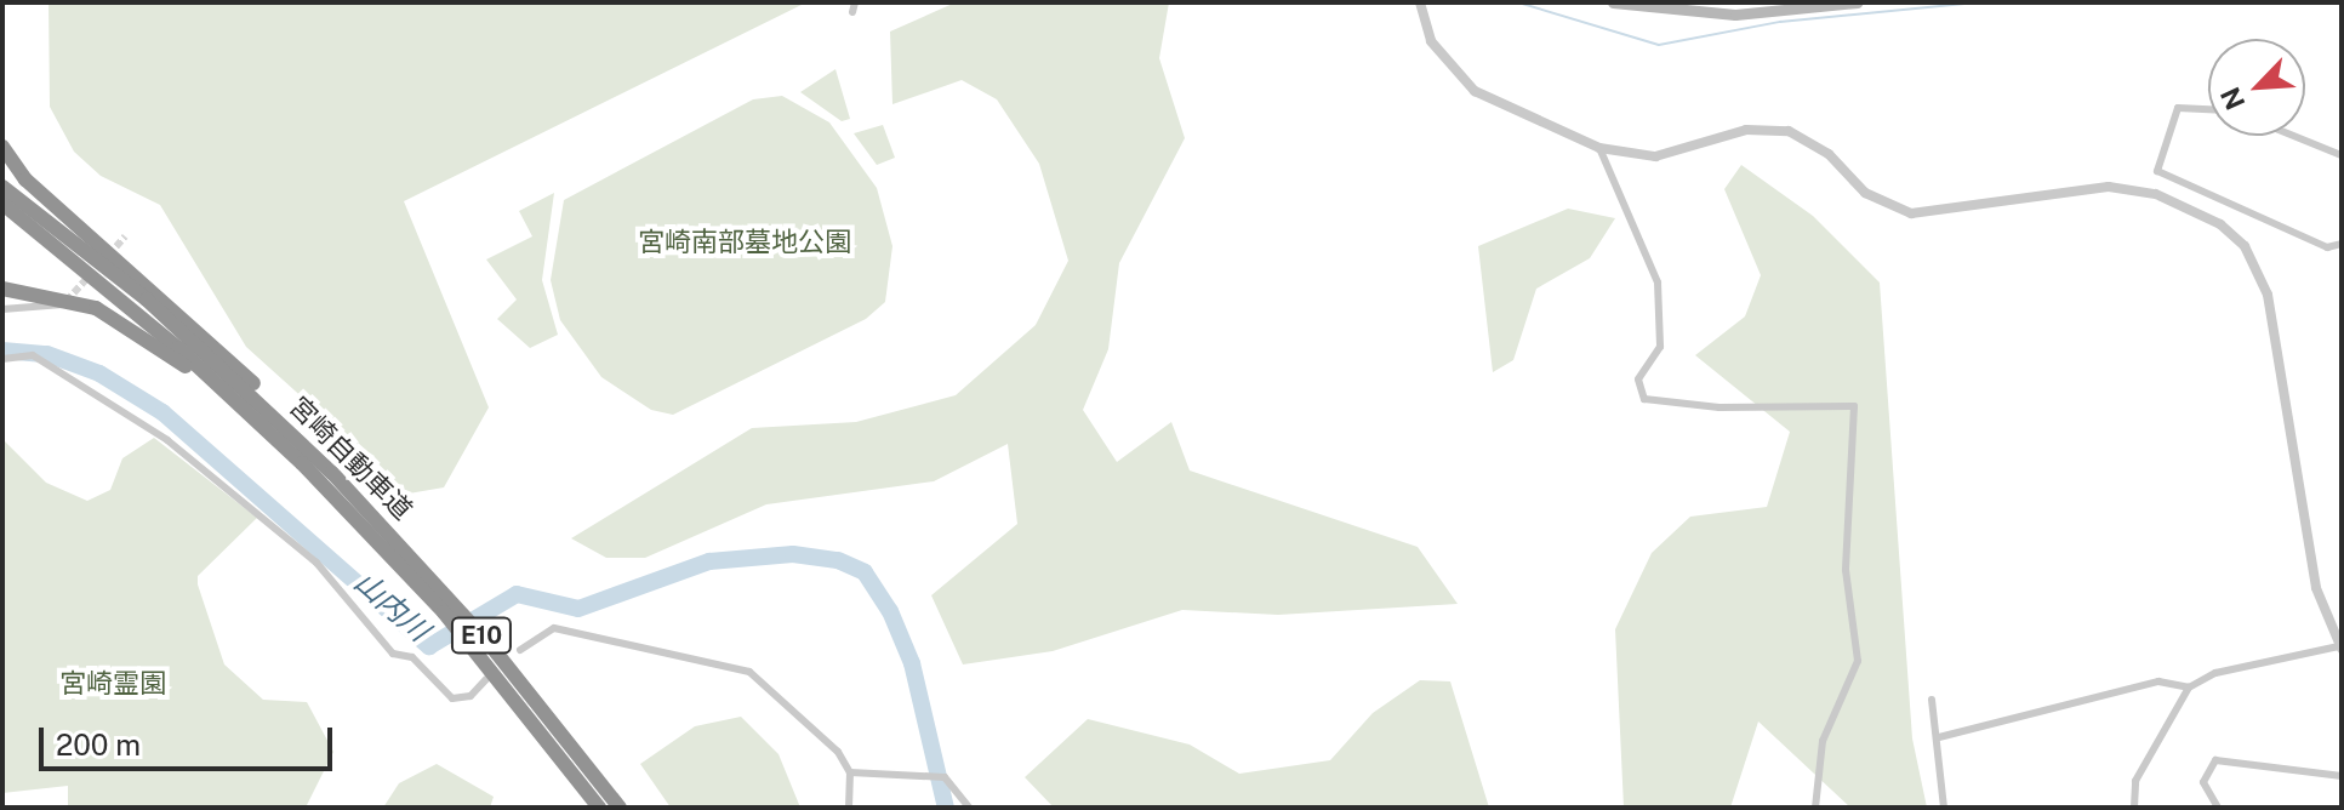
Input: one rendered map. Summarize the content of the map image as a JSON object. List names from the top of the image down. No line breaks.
{"streets":{"highway":["宮崎自動車道","E10"]},"water":["山内川"],"parks":["宮崎南部墓地公園","宮崎霊園"],"scale_bar":"200 m","north":"bottom left"}
